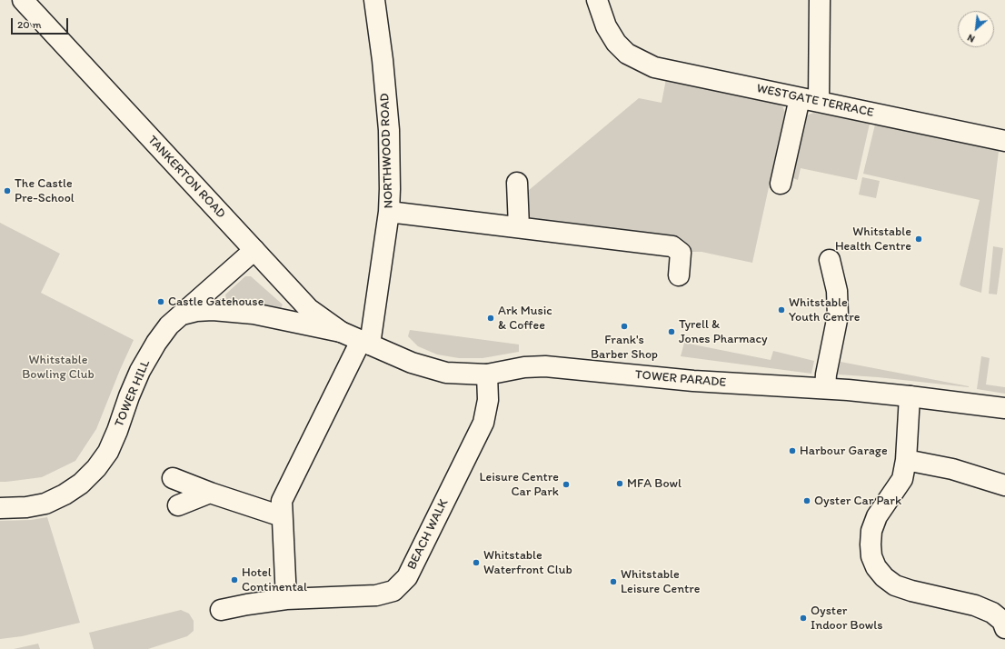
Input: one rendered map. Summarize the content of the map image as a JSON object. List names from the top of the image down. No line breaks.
{"streets":{"street":["WESTGATE TERRACE","NORTHWOOD ROAD","TANKERTON ROAD","TOWER PARADE","TOWER HILL","BEACH WALK"]},"crossings":[["NORTHWOOD ROAD","TANKERTON ROAD"],["NORTHWOOD ROAD","TOWER PARADE"],["TANKERTON ROAD","TOWER PARADE"],["TANKERTON ROAD","TOWER HILL"],["TOWER PARADE","BEACH WALK"]],"parks":["Whitstable Bowling Club"],"places":["The Castle Pre-School","Whitstable Health Centre","Castle Gatehouse","Whitstable Youth Centre","Ark Music & Coffee","Frank's Barber Shop","Tyrell & Jones Pharmacy","Harbour Garage","MFA Bowl","Leisure Centre Car Park","Oyster Car Park","Whitstable Waterfront Club","Hotel Continental","Whitstable Leisure Centre","Oyster Indoor Bowls"],"scale_bar":"20 m","north":"bottom left"}
